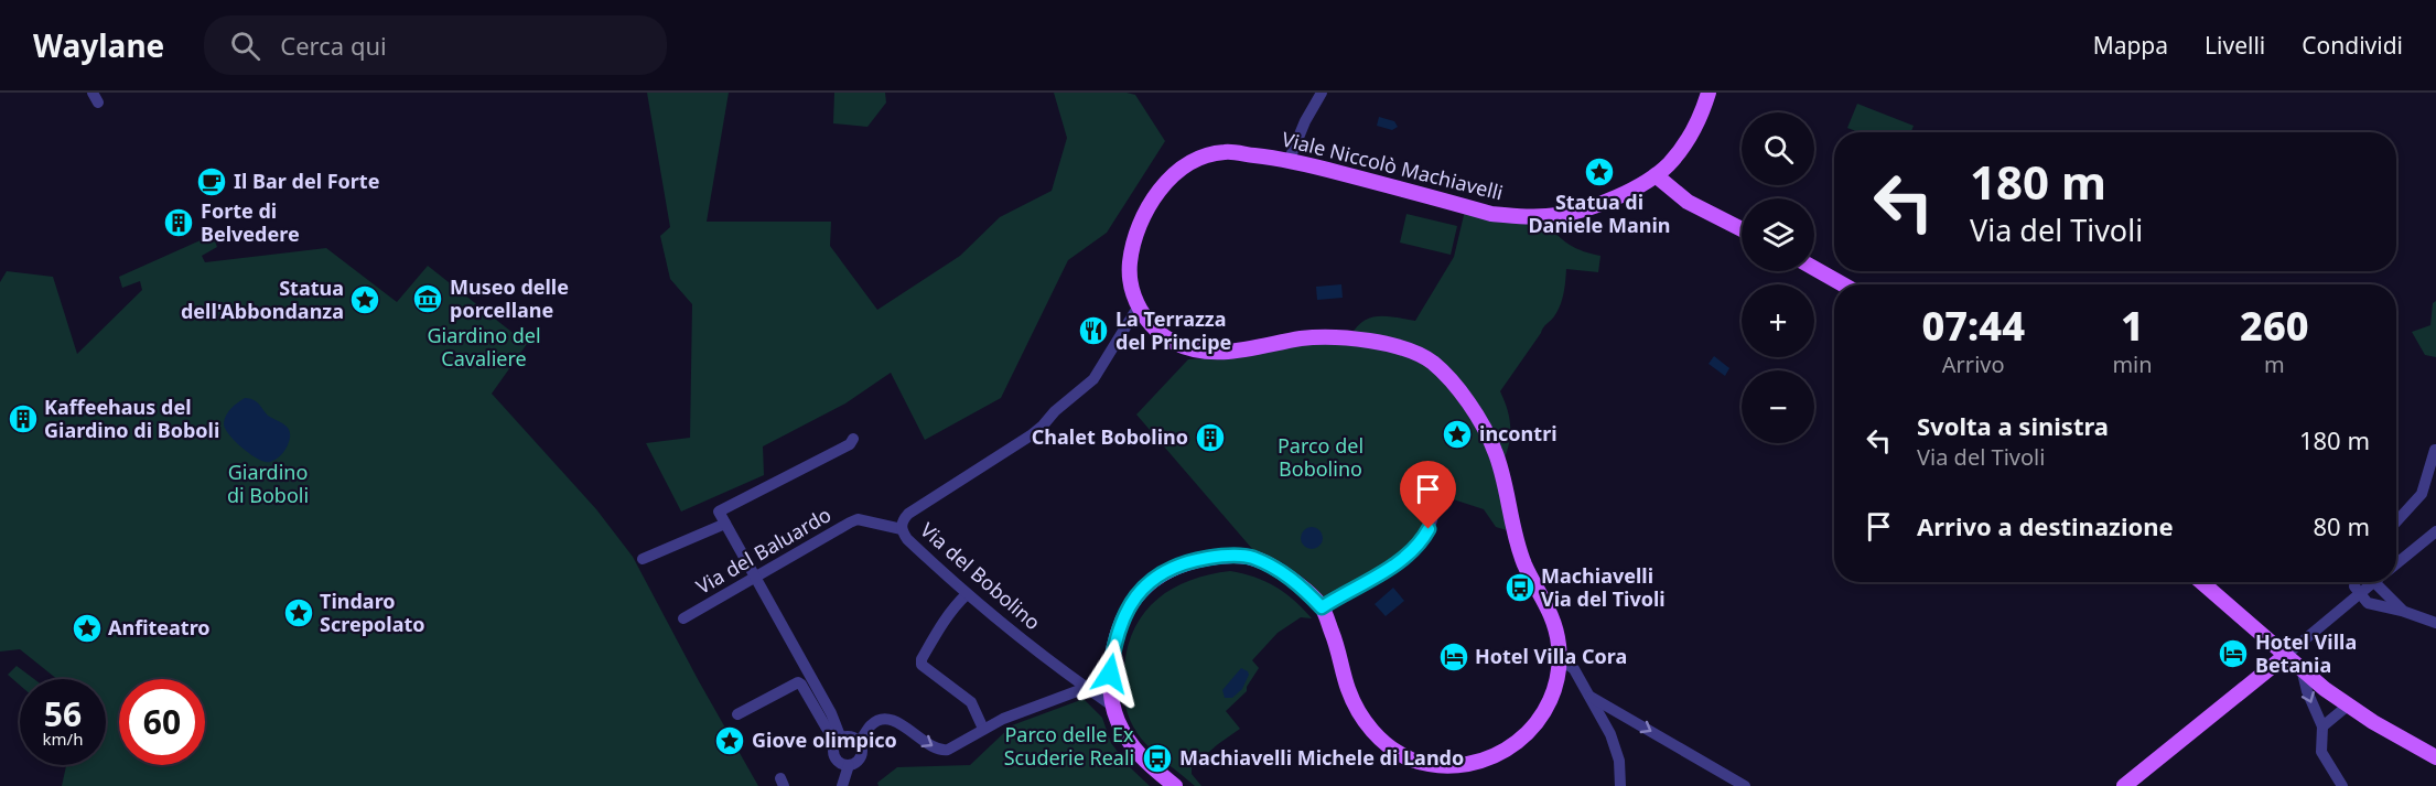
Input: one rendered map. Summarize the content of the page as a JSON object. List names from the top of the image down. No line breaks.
{"streets":{"main road":["Viale Niccolò Machiavelli"],"street":["Via del Baluardo","Via del Bobolino"]},"crossings":[["Viale Niccolò Machiavelli","Via del Bobolino"],["Via del Baluardo","Via del Bobolino"]],"parks":["Giardino del Cavaliere","Parco del Bobolino","Giardino di Boboli","Parco delle Ex Scuderie Reali"],"places":{"place":["Statua di Daniele Manin","Statua dell'Abbondanza","incontri","Tindaro Screpolato","Anfiteatro","Giove olimpico"],"cafe":["Il Bar del Forte"],"building":["Forte di Belvedere","Kaffeehaus del Giardino di Boboli","Chalet Bobolino"],"museum":["Museo delle porcellane"],"restaurant":["La Terrazza del Principe"],"bus stop":["Machiavelli Via del Tivoli","Machiavelli Michele di Lando"],"hotel":["Hotel Villa Betania","Hotel Villa Cora"]},"page":{"header":"Waylane","search":"Cerca qui","nav":["Mappa","Livelli","Condividi"],"map_buttons":["+","−"],"turn":["180 m","Via del Tivoli"],"eta":["07:44","Arrivo","1","min","260","m"],"list":[{"name":"Svolta a sinistra","note":"Via del Tivoli","value":"180 m"},{"name":"Arrivo a destinazione","value":"80 m"}],"speed":"56 km/h","limit":"60"}}
